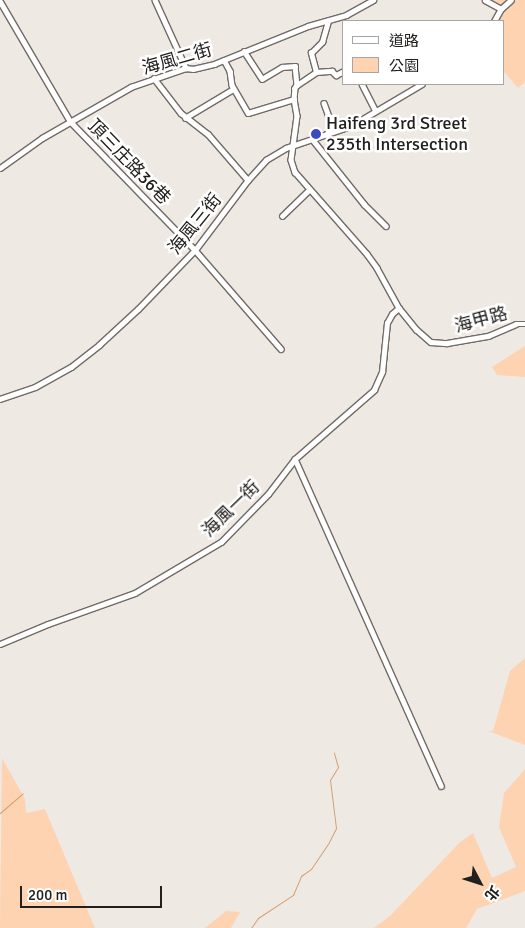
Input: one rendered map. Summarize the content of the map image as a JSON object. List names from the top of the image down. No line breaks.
{"streets":{"street":["海風二街","頂三庄路36巷","海風三街","海甲路","海風一街"]},"crossings":[["海風二街","頂三庄路36巷"],["頂三庄路36巷","海風三街"],["海甲路","海風一街"]],"places":["Haifeng 3rd Street 235th Intersection"],"legend":["道路","公園"],"scale_bar":"200 m","north":"bottom right"}
